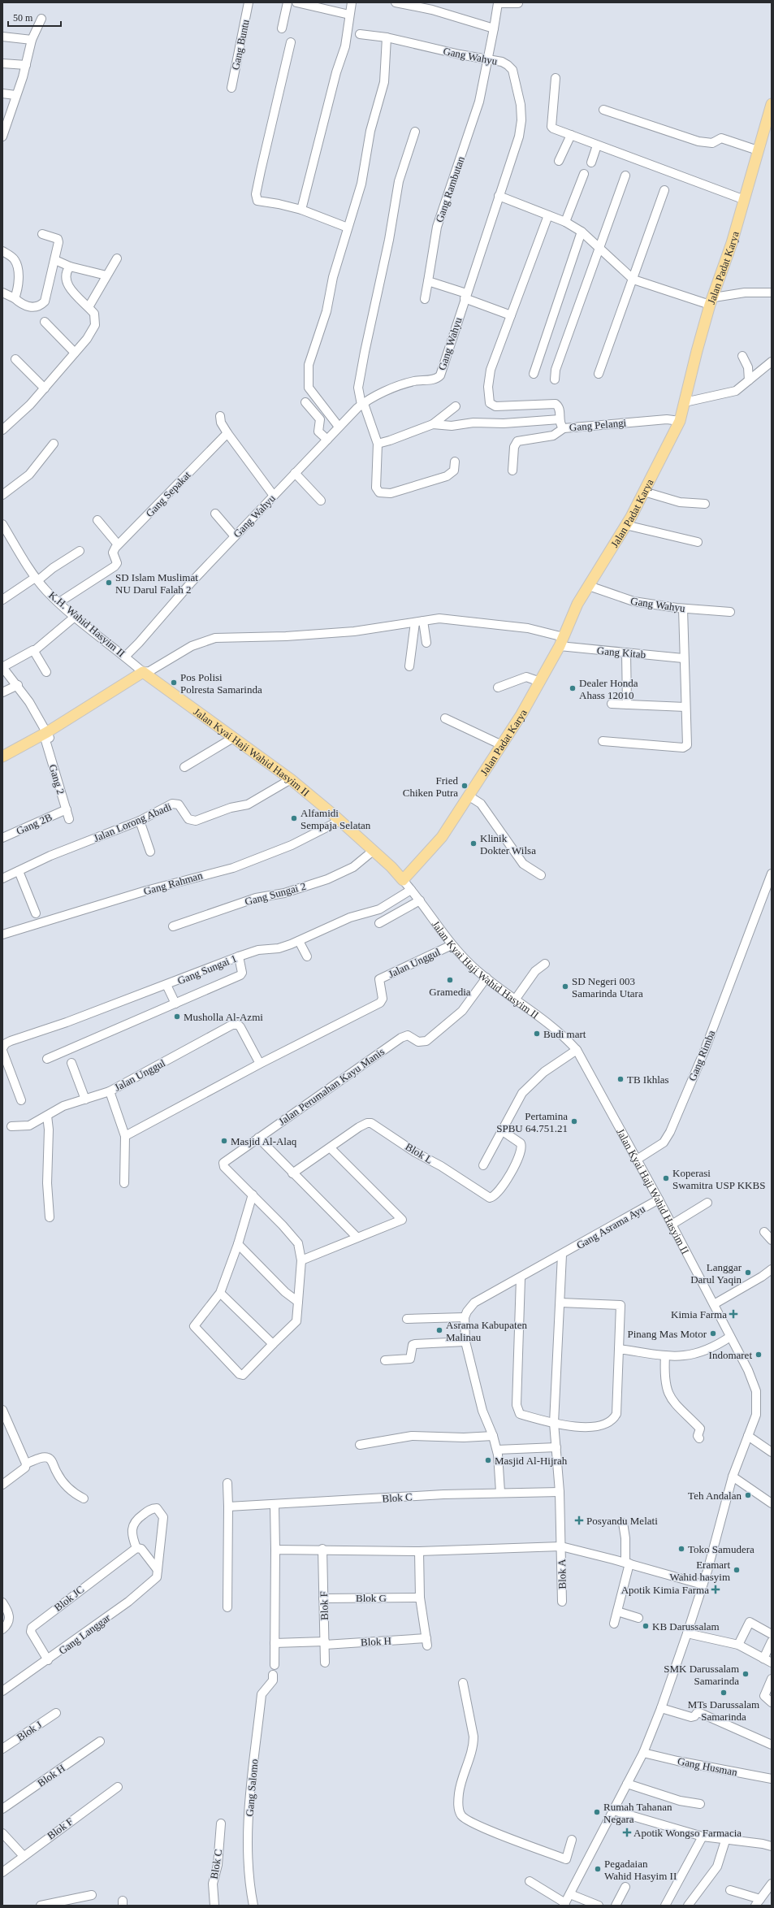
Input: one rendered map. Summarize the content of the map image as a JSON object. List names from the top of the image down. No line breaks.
{"streets":{"main road":["Jalan Padat Karya","Jalan Kyai Haji Wahid Hasyim II"],"street":["Gang Buntu","Gang Wahyu","Gang Rambutan","Gang Pelangi","Gang Sepakat","K.H. Wahid Hasyim II","Gang Kitab","Gang 2","Jalan Lorong Abadi","Gang 2B","Gang Rahman","Gang Sungai 2","Jalan Unggul","Gang Sungai 1","Gang Rimba","Jalan Perumahan Kayu Manis","Blok L","Gang Asrama Ayu","Blok C","Blok A","Blok G","Blok JC","Blok F","Gang Langgar","Blok H","Blok J","Gang Husman","Gang Salomo"]},"crossings":[["Gang Wahyu","Gang Rambutan"],["Gang Wahyu","Jalan Padat Karya"],["Gang Wahyu","K.H. Wahid Hasyim II"],["Jalan Padat Karya","Gang Pelangi"],["Jalan Padat Karya","Gang Kitab"],["Jalan Padat Karya","Jalan Kyai Haji Wahid Hasyim II"],["K.H. Wahid Hasyim II","Gang Kitab"],["K.H. Wahid Hasyim II","Jalan Kyai Haji Wahid Hasyim II"],["Gang Kitab","Jalan Kyai Haji Wahid Hasyim II"],["Jalan Kyai Haji Wahid Hasyim II","Jalan Lorong Abadi"],["Jalan Kyai Haji Wahid Hasyim II","Gang Rahman"],["Jalan Kyai Haji Wahid Hasyim II","Gang Sungai 2"],["Jalan Kyai Haji Wahid Hasyim II","Jalan Unggul"],["Jalan Kyai Haji Wahid Hasyim II","Gang Sungai 1"],["Jalan Kyai Haji Wahid Hasyim II","Gang Rimba"],["Jalan Kyai Haji Wahid Hasyim II","Jalan Perumahan Kayu Manis"],["Jalan Kyai Haji Wahid Hasyim II","Gang Asrama Ayu"],["Jalan Kyai Haji Wahid Hasyim II","Gang Husman"],["Gang 2","Gang 2B"],["Gang Asrama Ayu","Blok A"],["Blok C","Blok A"],["Blok G","Blok F"],["Blok G","Blok H"],["Blok JC","Gang Langgar"],["Blok F","Blok H"]],"places":{"other":["SD Islam Muslimat NU Darul Falah 2","Pos Polisi Polresta Samarinda","Dealer Honda Ahass 12010","Fried Chiken Putra","Alfamidi Sempaja Selatan","Klinik Dokter Wilsa","Gramedia","SD Negeri 003 Samarinda Utara","Musholla Al-Azmi","Budi mart","TB Ikhlas","Pertamina SPBU 64.751.21","Masjid Al-Alaq","Koperasi Swamitra USP KKBS","Langgar Darul Yaqin","Asrama Kabupaten Malinau","Pinang Mas Motor","Indomaret","Masjid Al-Hijrah","Teh Andalan","Toko Samudera","Eramart Wahid hasyim","KB Darussalam","SMK Darussalam Samarinda","MTs Darussalam Samarinda","Rumah Tahanan Negara","Pegadaian Wahid Hasyim II"],"health":["Kimia Farma","Posyandu Melati","Apotik Kimia Farma","Apotik Wongso Farmacia"]},"scale_bar":"50 m"}
